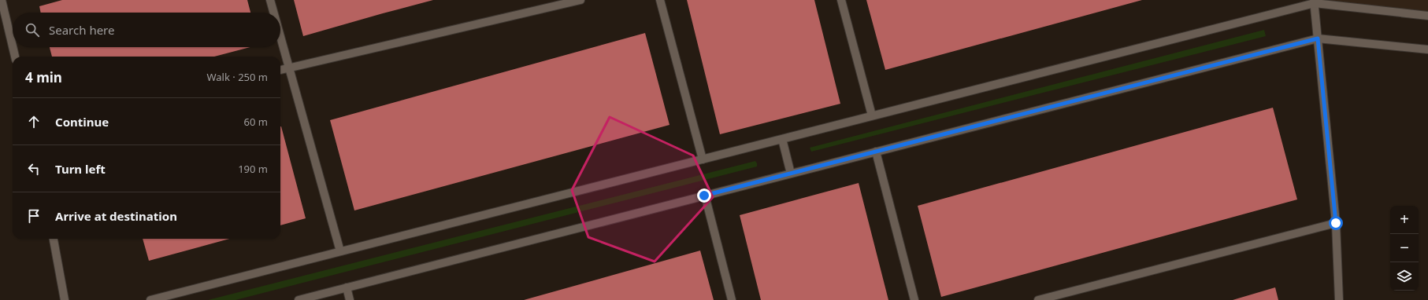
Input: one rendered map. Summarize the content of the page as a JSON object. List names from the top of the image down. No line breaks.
{"page":{"search":"Search here","heading":["4 min","Walk · 250 m"],"list":[["Continue","60 m"],["Turn left","190 m"],"Arrive at destination"],"map_buttons":["+","−"]}}
